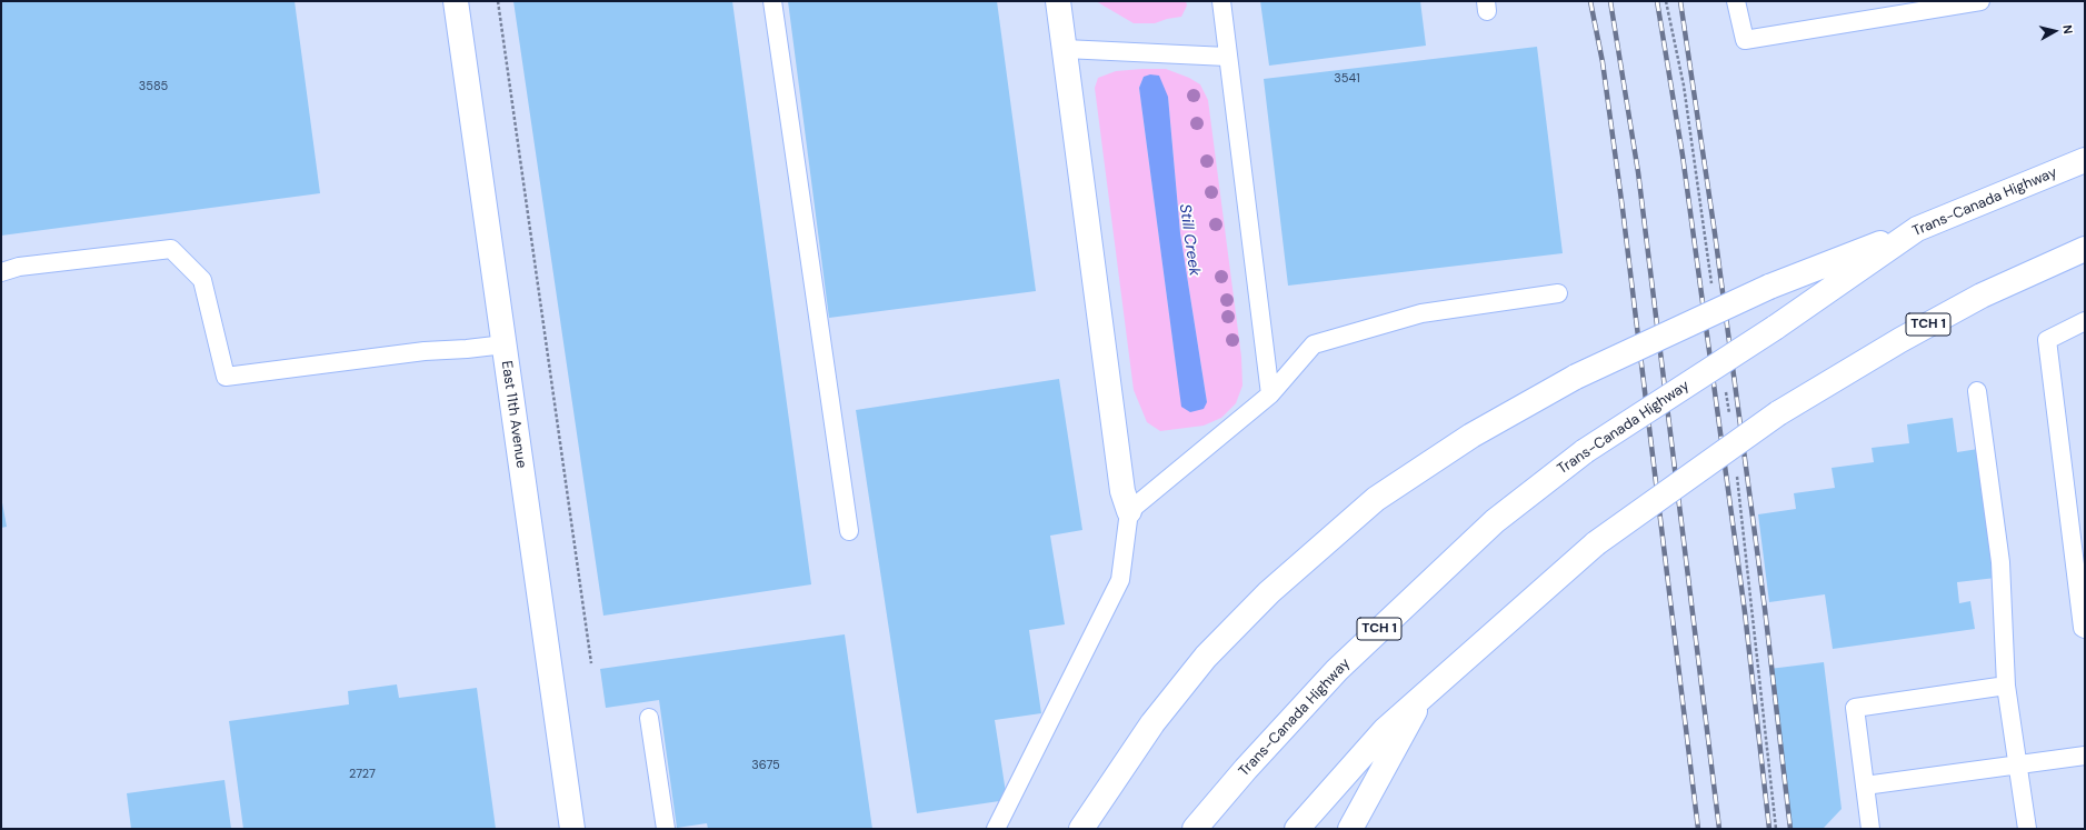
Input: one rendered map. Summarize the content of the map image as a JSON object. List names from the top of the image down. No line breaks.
{"streets":{"main road":["Trans-Canada Highway","TCH 1","East 11th Avenue"]},"water":["Still Creek"],"house_numbers":["3541","3585","3675","2727"],"north":"right"}
